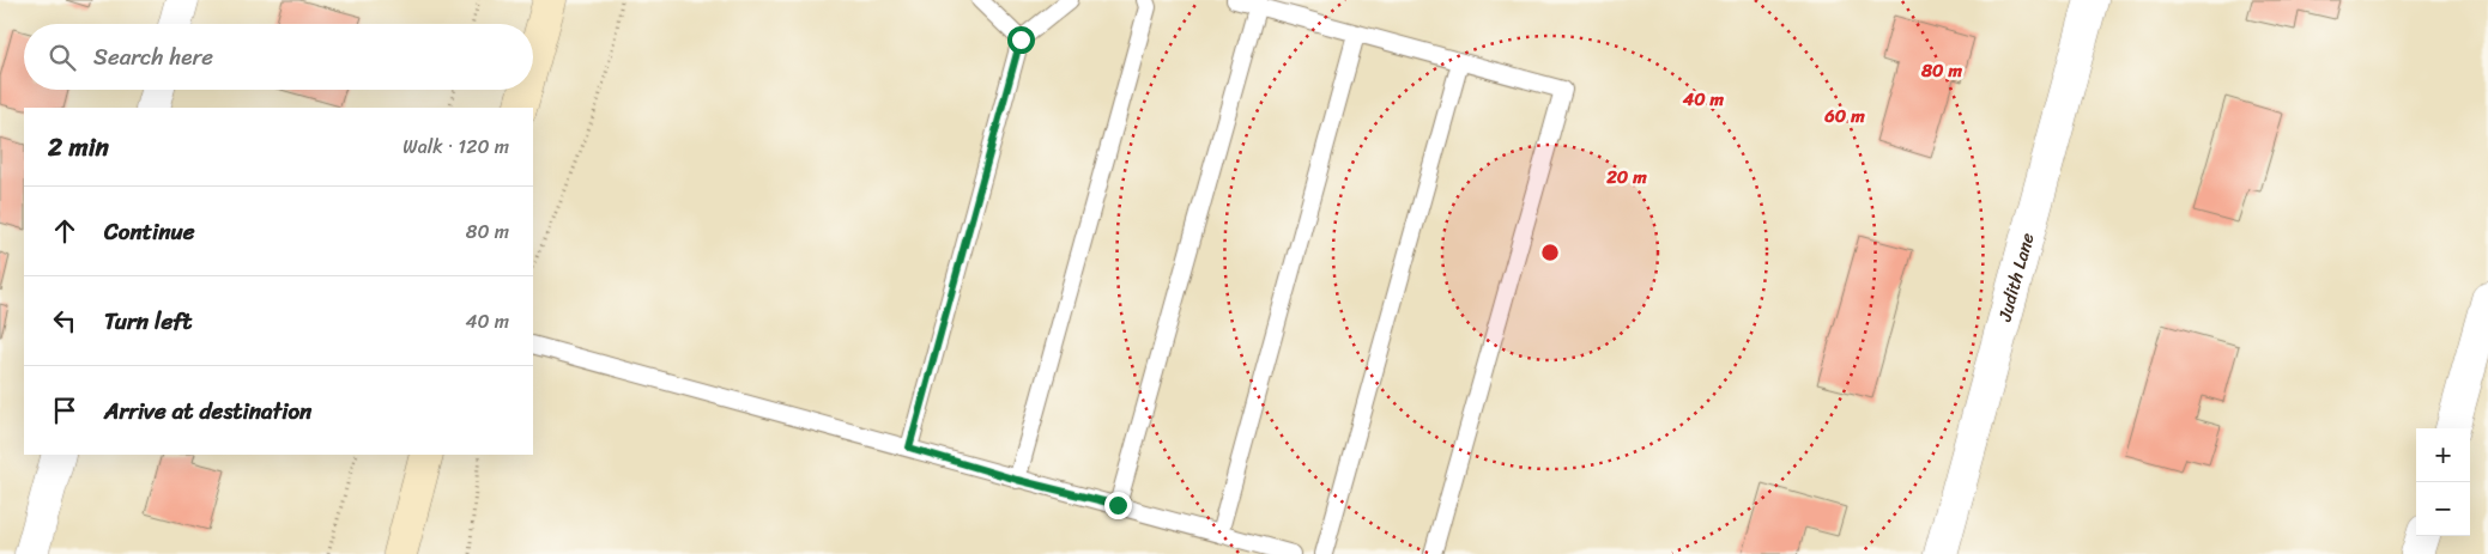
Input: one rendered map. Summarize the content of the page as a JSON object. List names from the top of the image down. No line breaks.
{"streets":{"street":["Judith Lane"]},"page":{"search":"Search here","heading":["2 min","Walk · 120 m"],"list":[["Continue","80 m"],["Turn left","40 m"],"Arrive at destination"],"map_buttons":["+","−"]},"rings":["80 m","40 m","60 m","20 m"]}
